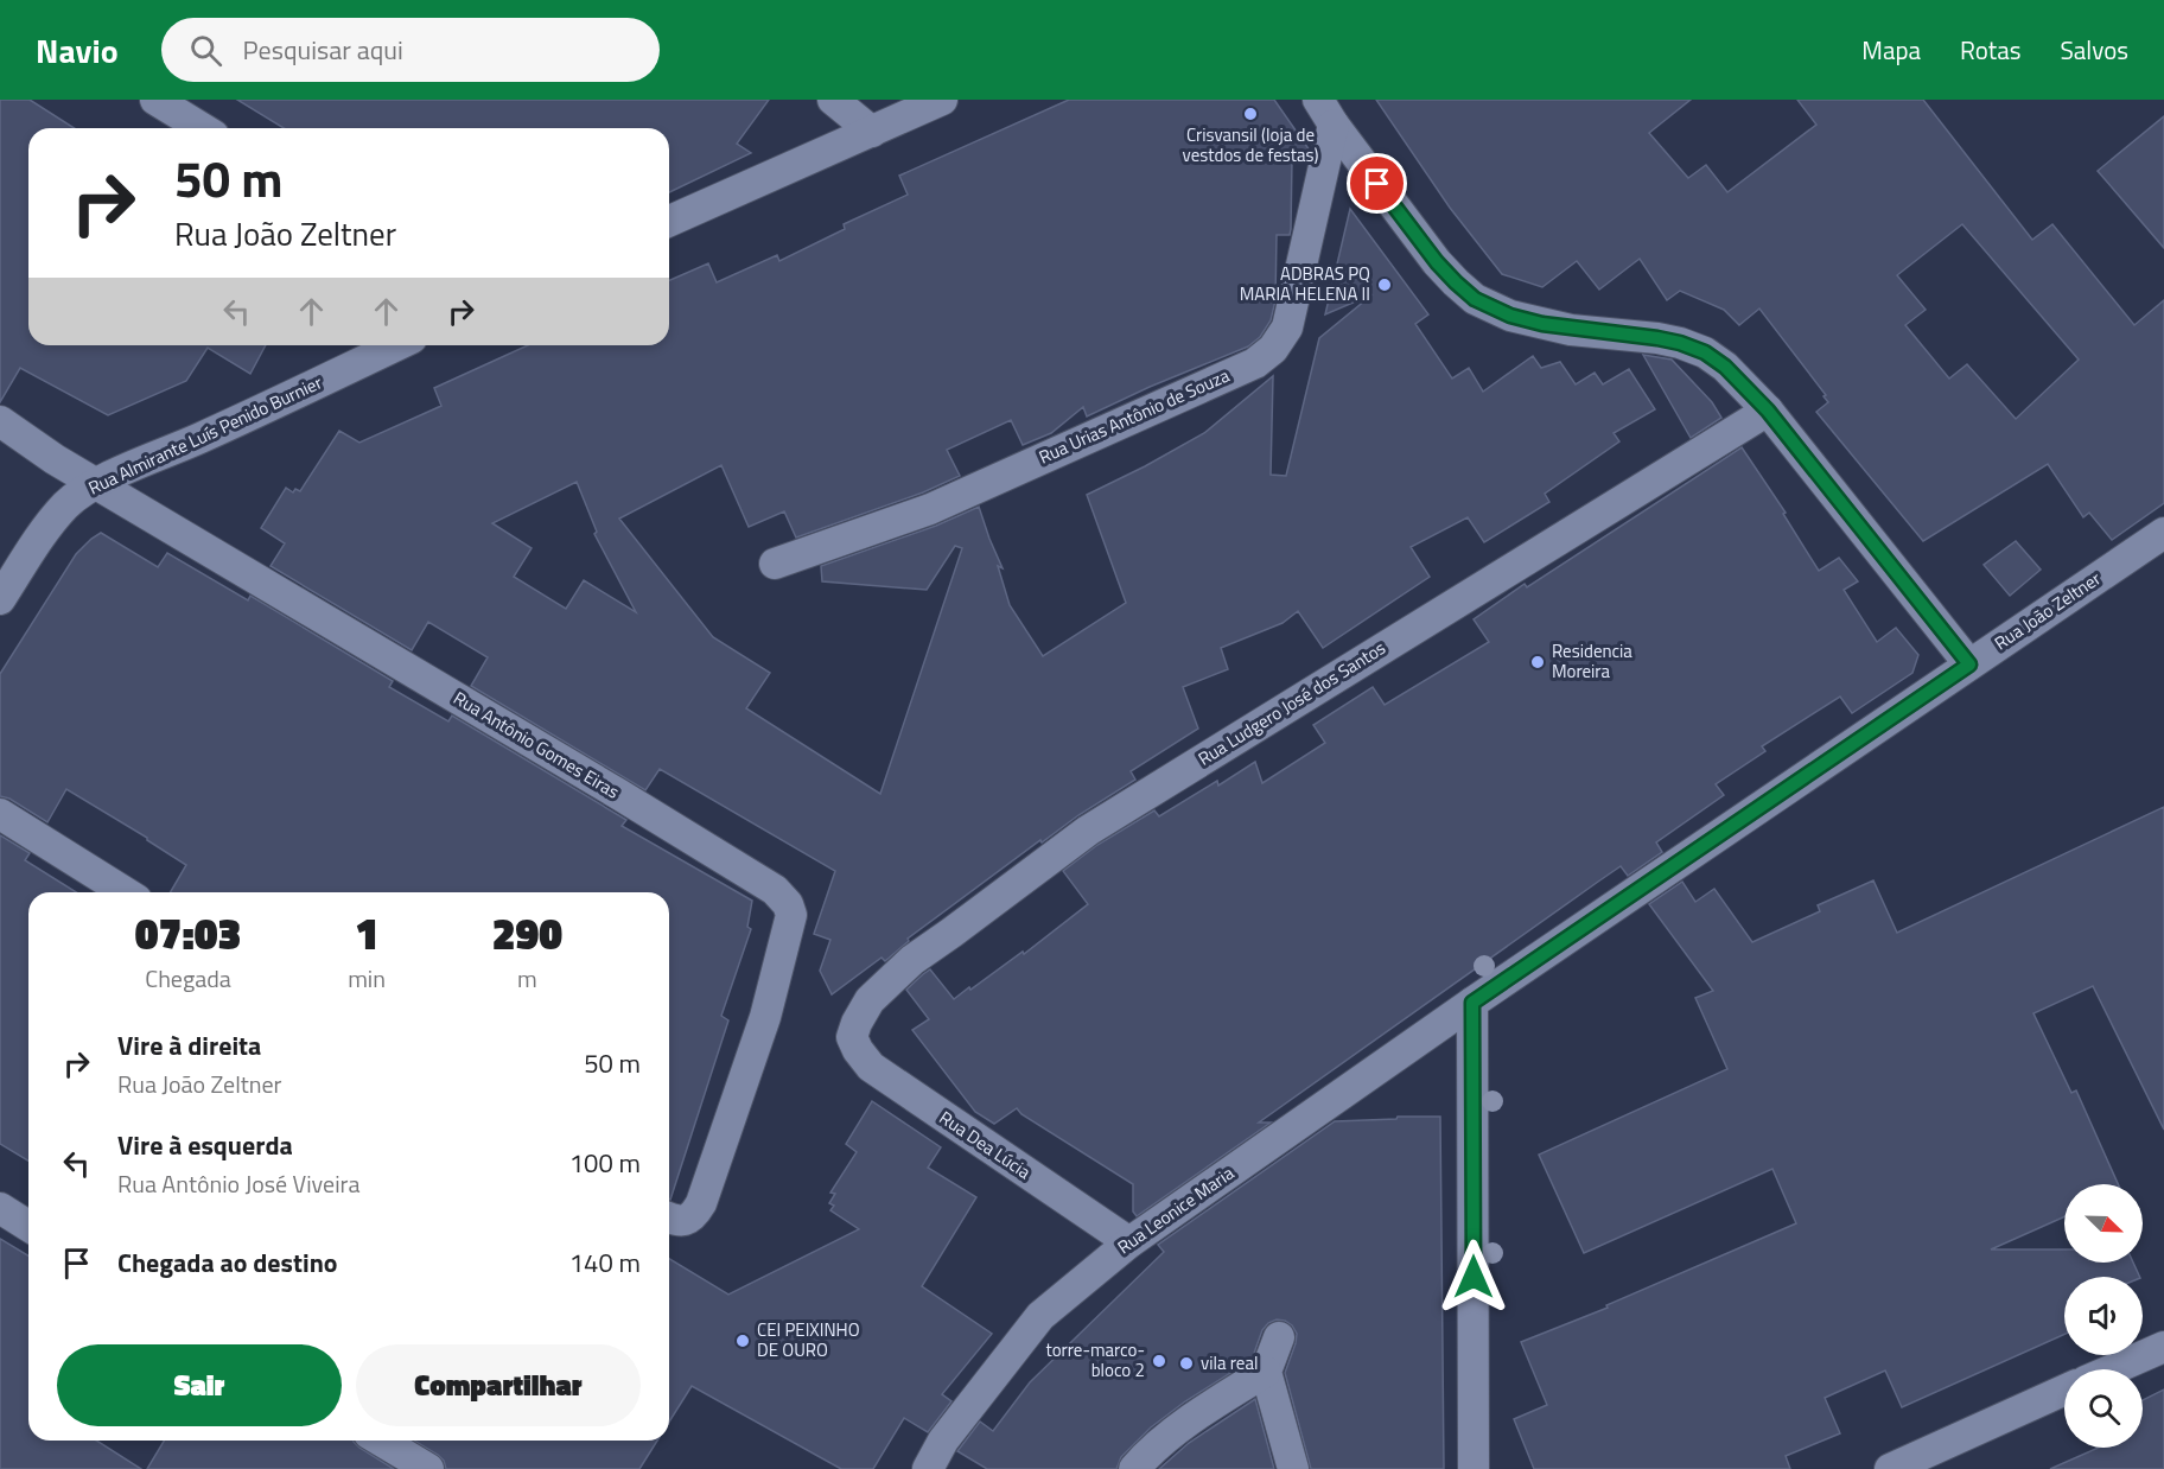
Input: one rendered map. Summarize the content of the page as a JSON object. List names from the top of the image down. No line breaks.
{"streets":{"street":["Rua Urias Antônio de Souza","Rua Almirante Luís Penido Burnier","Rua João Zeltner","Rua Ludgero José dos Santos","Rua Antônio Gomes Eiras","Rua Dea Lúcia","Rua Leonice Maria"]},"crossings":[["Rua Almirante Luís Penido Burnier","Rua Antônio Gomes Eiras"],["Rua João Zeltner","Rua Leonice Maria"],["Rua Ludgero José dos Santos","Rua Dea Lúcia"],["Rua Dea Lúcia","Rua Leonice Maria"]],"places":["Crisvansil (loja de vestdos de festas)","ADBRAS PQ MARIA HELENA II","Residencia Moreira","CEI PEIXINHO DE OURO","torre-marco- bloco 2","vila real"],"north":"bottom right","page":{"header":"Navio","search":"Pesquisar aqui","nav":["Mapa","Rotas","Salvos"],"turn":["50 m","Rua João Zeltner"],"eta":["07:03","Chegada","1","min","290","m"],"list":[{"name":"Vire à direita","note":"Rua João Zeltner","value":"50 m"},{"name":"Vire à esquerda","note":"Rua Antônio José Viveira","value":"100 m"},{"name":"Chegada ao destino","value":"140 m"}],"buttons":["Sair","Compartilhar"]}}
